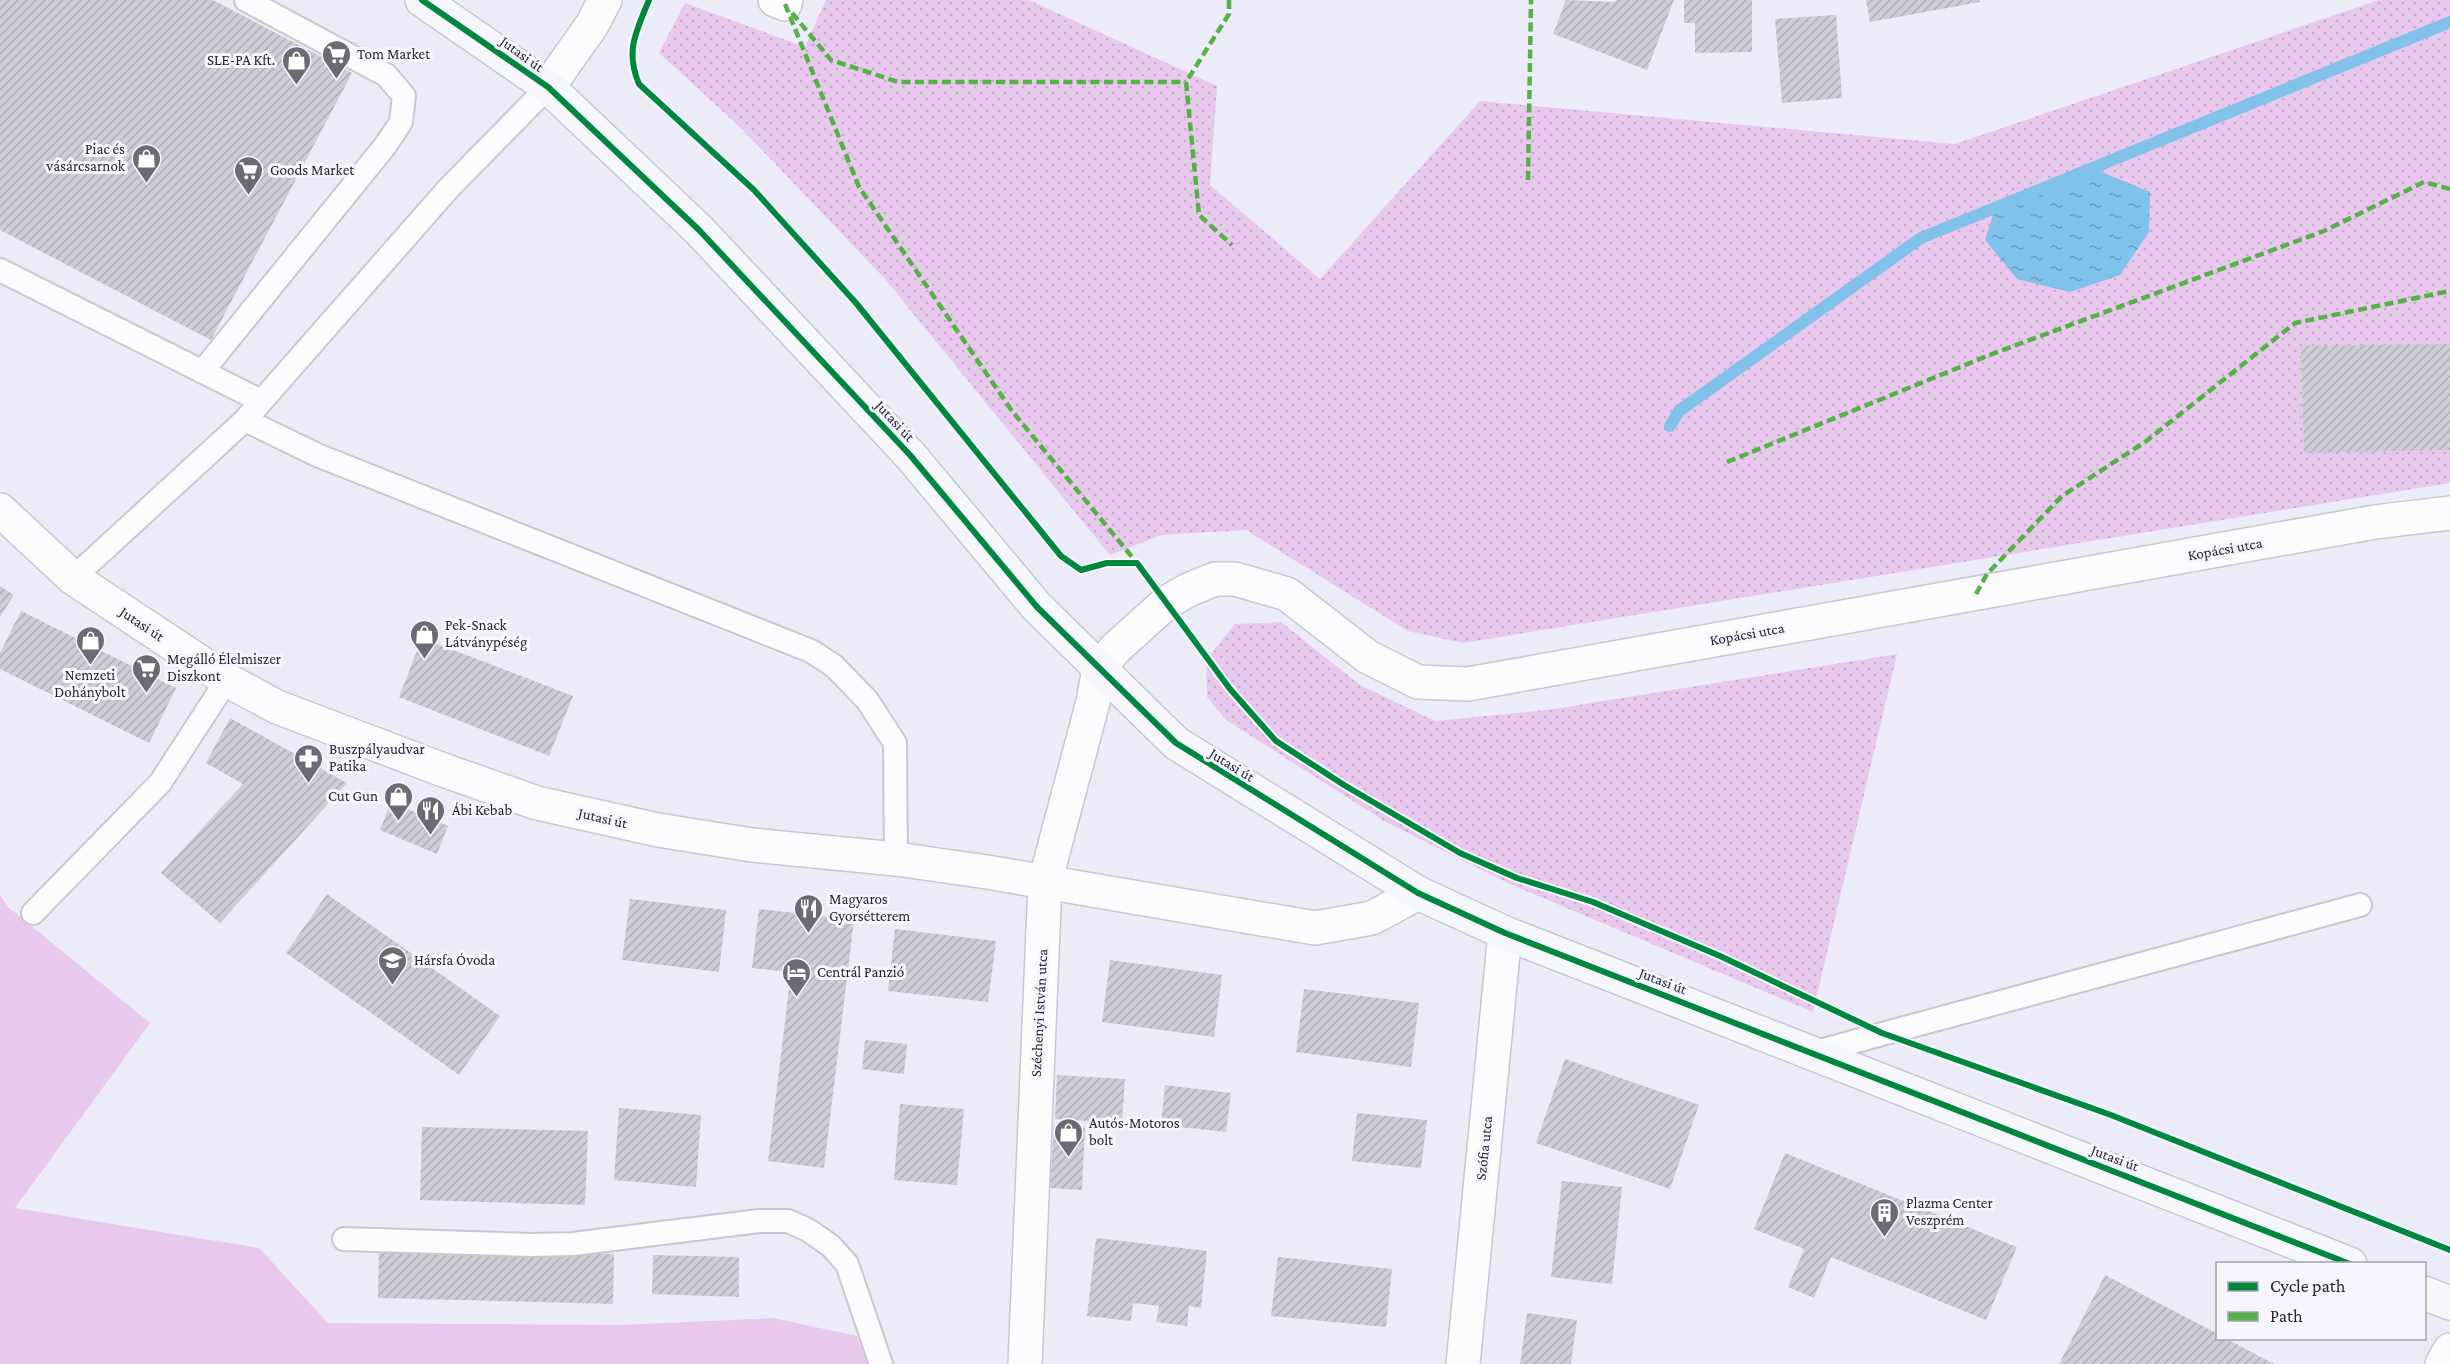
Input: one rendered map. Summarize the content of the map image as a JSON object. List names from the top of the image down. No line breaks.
{"streets":{"street":["Jutasi út","Kopácsi utca","Széchenyi István utca","Szófia utca"]},"crossings":[["Jutasi út","Kopácsi utca"],["Jutasi út","Széchenyi István utca"],["Jutasi út","Szófia utca"],["Kopácsi utca","Széchenyi István utca"]],"places":{"supermarket":["Tom Market","Goods Market","Megálló Élelmiszer Diszkont"],"shop":["SLE-PA Kft.","Piac és vásárcsarnok","Pek-Snack Látványpéség","Nemzeti Dohánybolt","Cut Gun","Autós-Motoros bolt"],"pharmacy":["Buszpályaudvar Patika"],"restaurant":["Ábi Kebab","Magyaros Gyorsétterem"],"school or university":["Hársfa Óvoda"],"hotel":["Centrál Panzió"],"building":["Plazma Center Veszprém"]},"legend":["Cycle path","Path"]}
